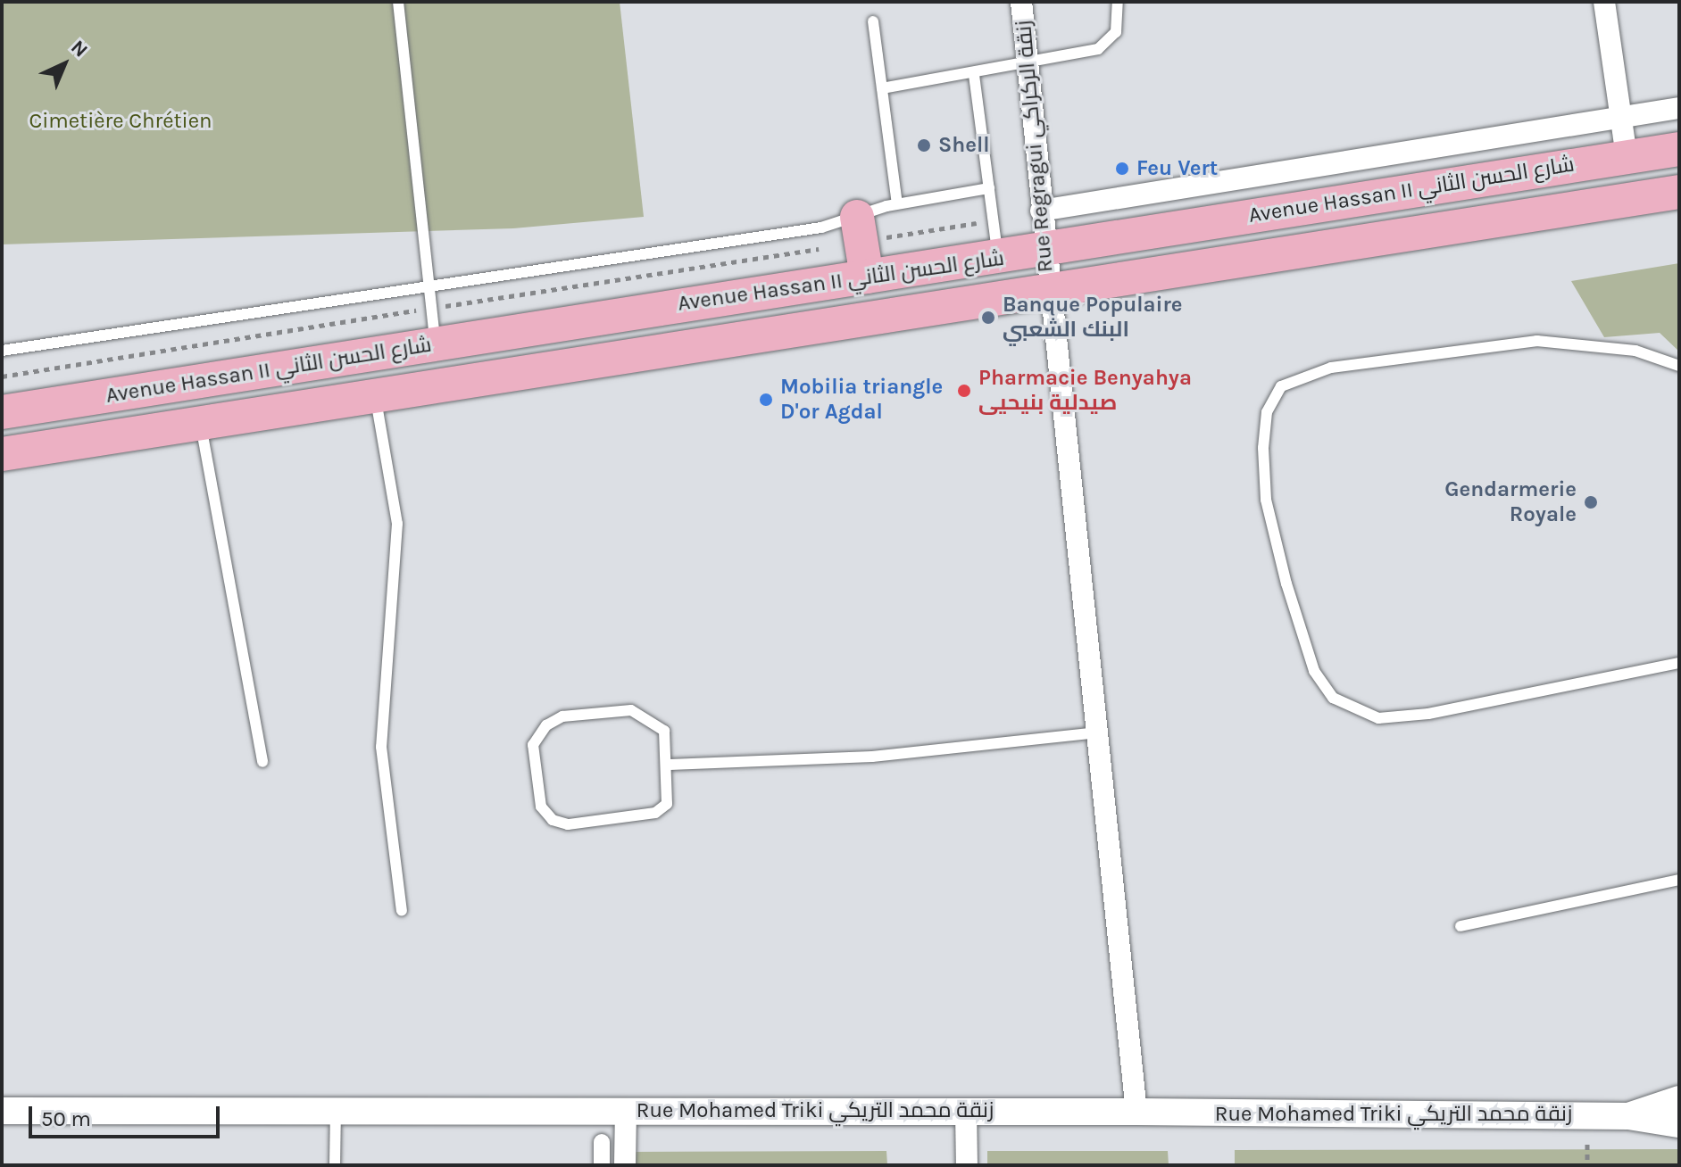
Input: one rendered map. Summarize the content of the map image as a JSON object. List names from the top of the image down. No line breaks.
{"streets":{"main road":["Avenue Hassan II شارع الحسن الثاني"],"street":["Rue Regragui زنقة الركراكي","Rue Mohamed Triki زنقة محمد التريكي"]},"crossings":[["Rue Regragui زنقة الركراكي","Avenue Hassan II شارع الحسن الثاني"],["Rue Regragui زنقة الركراكي","Rue Mohamed Triki زنقة محمد التريكي"]],"parks":["Cimetière Chrétien"],"places":["Shell","Feu Vert","Banque Populaire البنك الشعبي","Pharmacie Benyahya صيدلية بنيحيى","Mobilia triangle D'or Agdal","Gendarmerie Royale"],"scale_bar":"50 m","north":"top right"}
